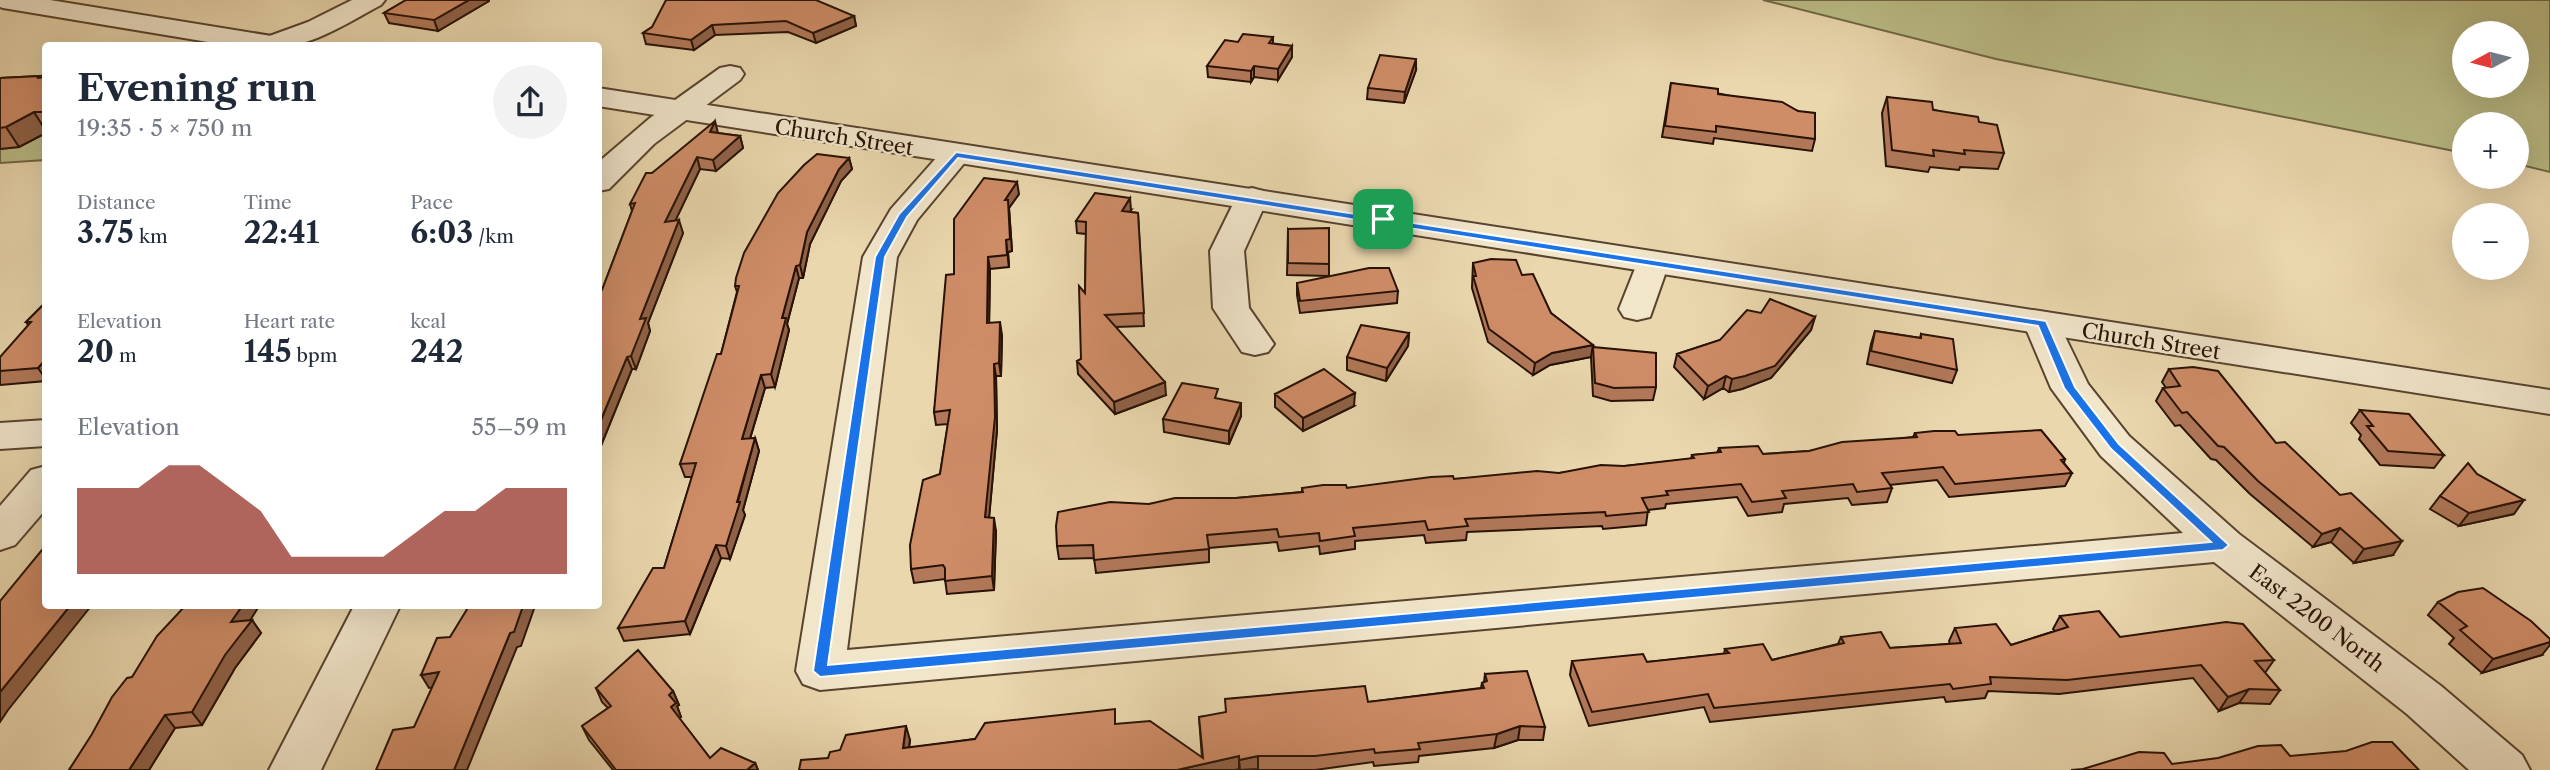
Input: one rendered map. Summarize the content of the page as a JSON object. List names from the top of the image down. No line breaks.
{"streets":{"street":["Church Street","East 2200 North"]},"crossings":[["Church Street","East 2200 North"]],"north":"left","page":{"map_buttons":["+","−"],"heading":["Evening run","19:35 · 5 × 750 m"],"stats":[["Distance","3.75 km"],["Time","22:41"],["Pace","6:03 /km"],["Elevation","20 m"],["Heart rate","145 bpm"],["kcal","242"]],"chart":["Elevation","55–59 m"]}}
